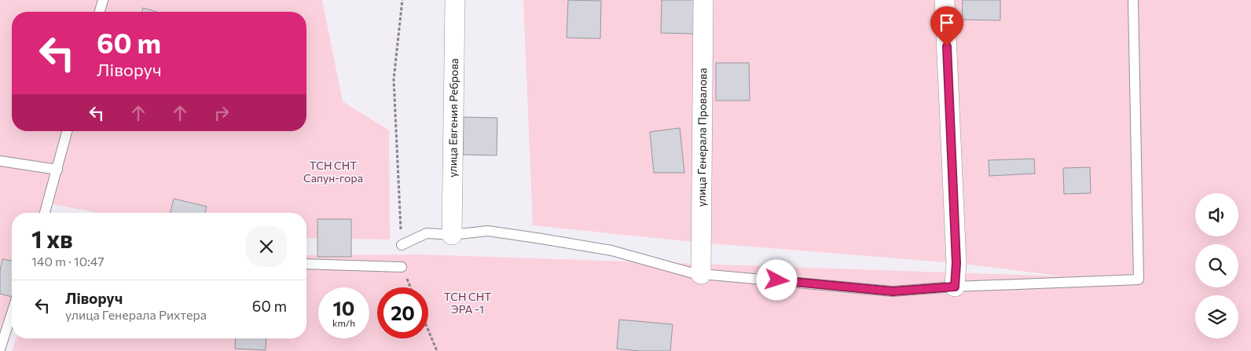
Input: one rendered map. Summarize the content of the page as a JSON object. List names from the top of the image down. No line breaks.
{"streets":{"street":["улица Евгения Реброва","улица Генерала Провалова"]},"parks":["ТСН СНТ Сапун-гора","ТСН СНТ ЭРА -1"],"page":{"turn":["60 m","Ліворуч"],"heading":["1 хв","140 m · 10:47"],"list":[{"name":"Ліворуч","note":"улица Генерала Рихтера","value":"60 m"}],"speed":"10 km/h","limit":"20"}}
